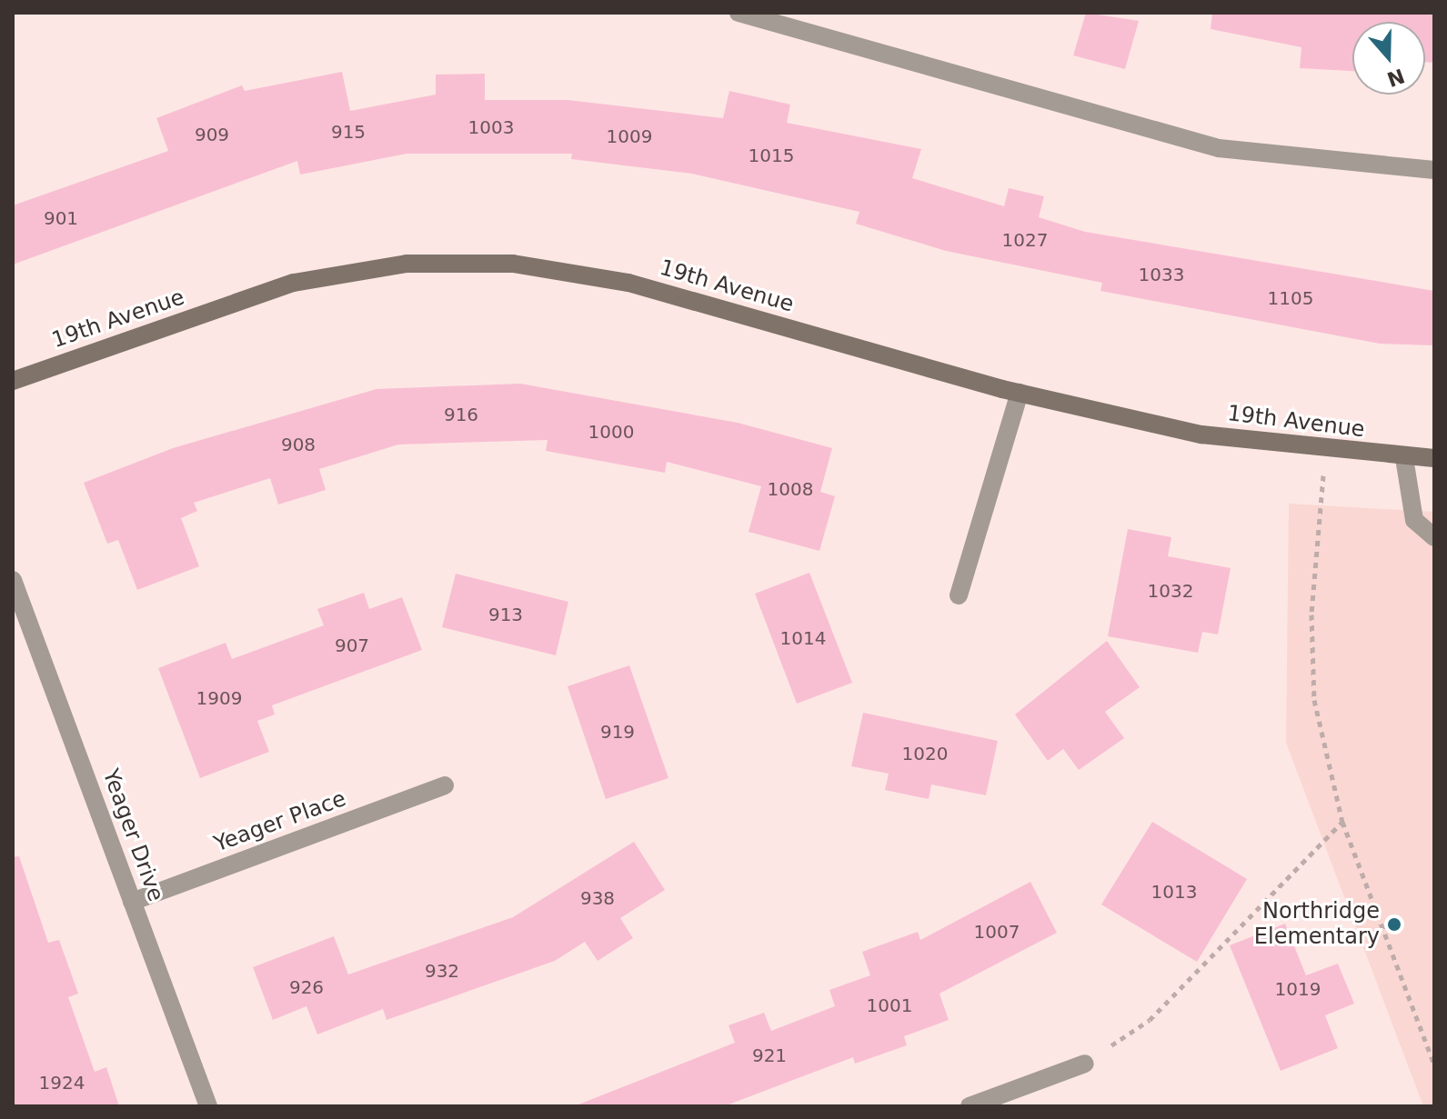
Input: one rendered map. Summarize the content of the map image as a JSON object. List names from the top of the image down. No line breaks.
{"streets":{"street":["19th Avenue","Yeager Place","Yeager Drive"]},"crossings":[["Yeager Place","Yeager Drive"]],"places":["Northridge Elementary"],"house_numbers":["1003","915","909","1009","1015","901","1027","1033","1105","916","1000","908","1008","1032","913","1014","907","1909","919","1020","1013","938","1007","932","926","1019","1001","921","1924"],"north":"bottom"}
